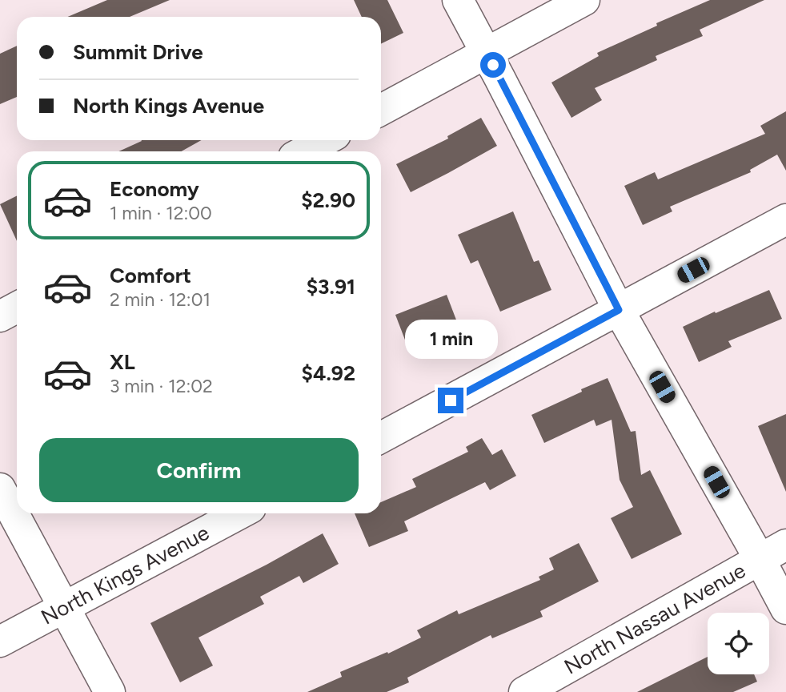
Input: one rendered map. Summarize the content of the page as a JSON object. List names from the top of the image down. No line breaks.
{"streets":{"street":["North Kings Avenue","North Nassau Avenue"]},"page":{"banner":["Summit Drive","North Kings Avenue"],"list":[{"name":"Economy","note":"1 min · 12:00","value":"$2.90"},{"name":"Comfort","note":"2 min · 12:01","value":"$3.91"},{"name":"XL","note":"3 min · 12:02","value":"$4.92"}],"bubble":"1 min","buttons":"Confirm"}}
